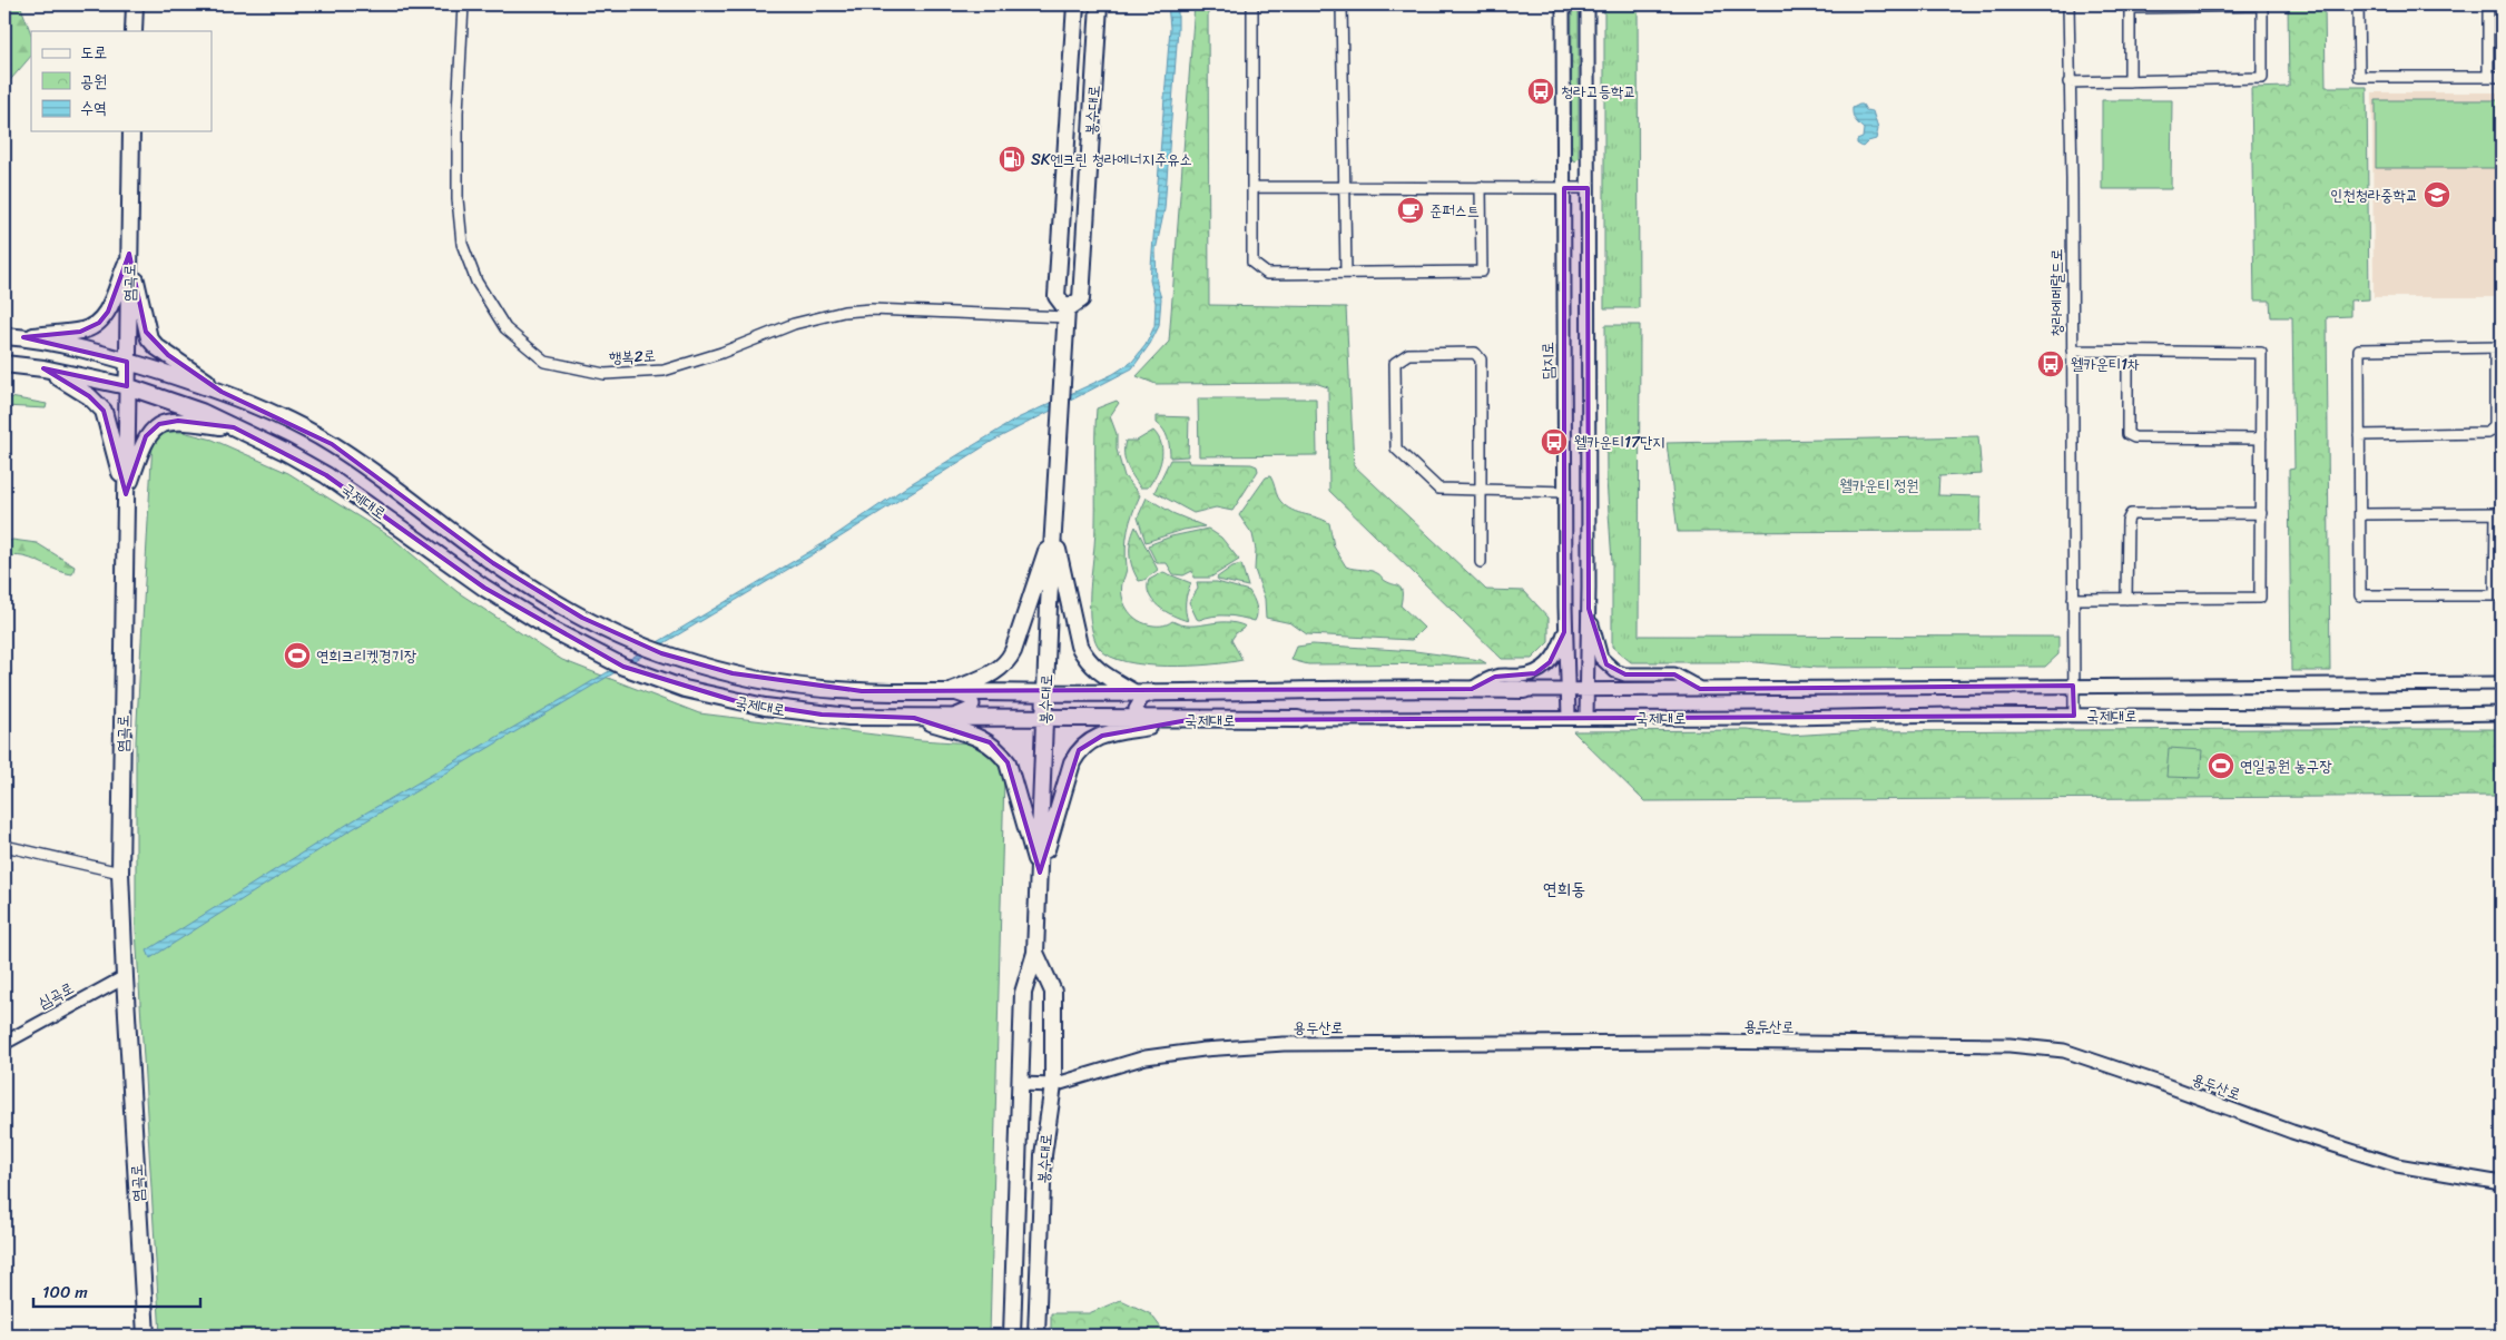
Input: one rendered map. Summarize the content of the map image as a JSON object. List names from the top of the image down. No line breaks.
{"streets":{"main road":["봉수대로","염곡로","국제대로"],"street":["청라에메랄드로","행복2로","담지로","심곡로","용두산로"]},"crossings":[["봉수대로","행복2로"],["봉수대로","국제대로"],["봉수대로","용두산로"],["염곡로","국제대로"],["염곡로","심곡로"],["청라에메랄드로","국제대로"],["담지로","국제대로"]],"districts":["연희동"],"parks":["웰카운티 정원"],"places":{"bus stop":["청라고등학교","웰카운티1차","웰카운티17단지"],"fuel station":["SK엔크린 청라에너지주유소"],"school or university":["인천청라중학교"],"cafe":["준퍼스트"],"sports":["연희크리켓경기장","연일공원 농구장"]},"legend":["도로","공원","수역"],"scale_bar":"100 m"}
